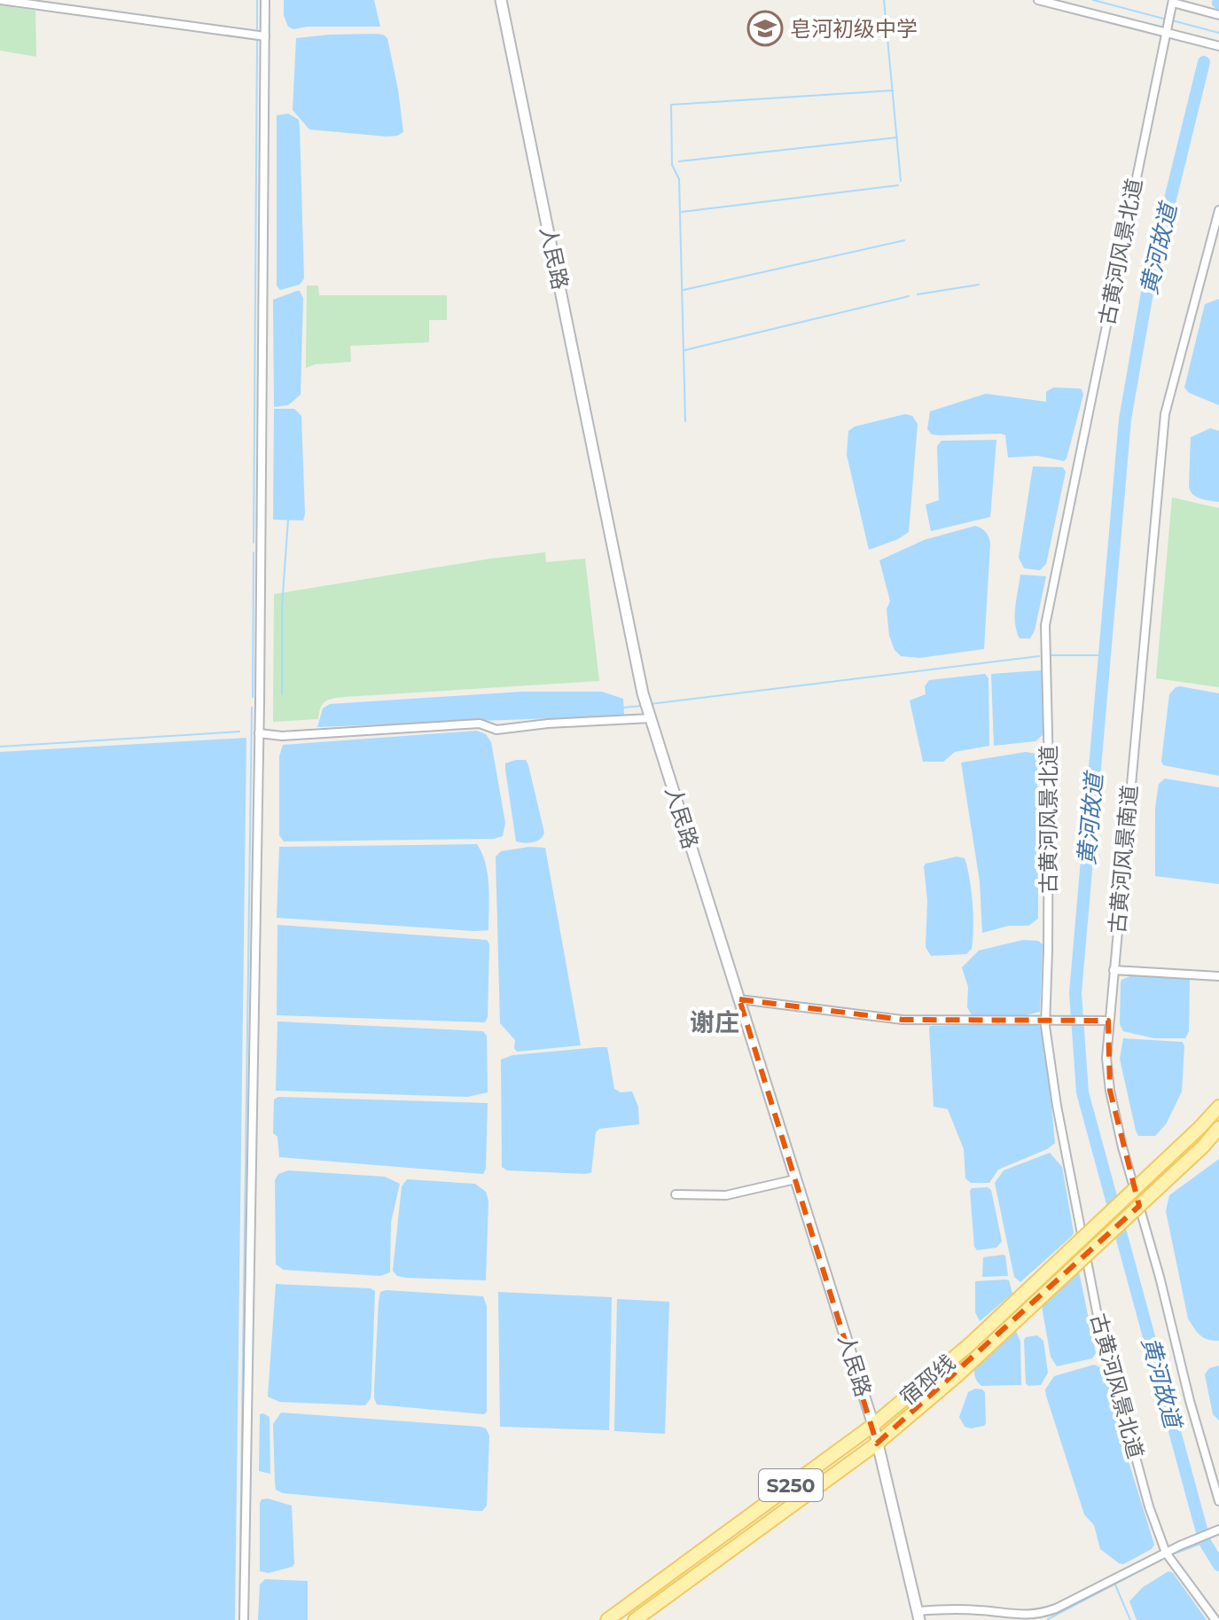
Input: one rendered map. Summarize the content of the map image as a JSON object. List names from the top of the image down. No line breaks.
{"streets":{"main road":["宿邳线","S250"],"street":["古黄河风景北道","人民路","古黄河风景南道"]},"crossings":[["人民路","宿邳线"]],"districts":["谢庄"],"water":["黄河故道"],"places":{"school or university":["皂河初级中学"]}}
